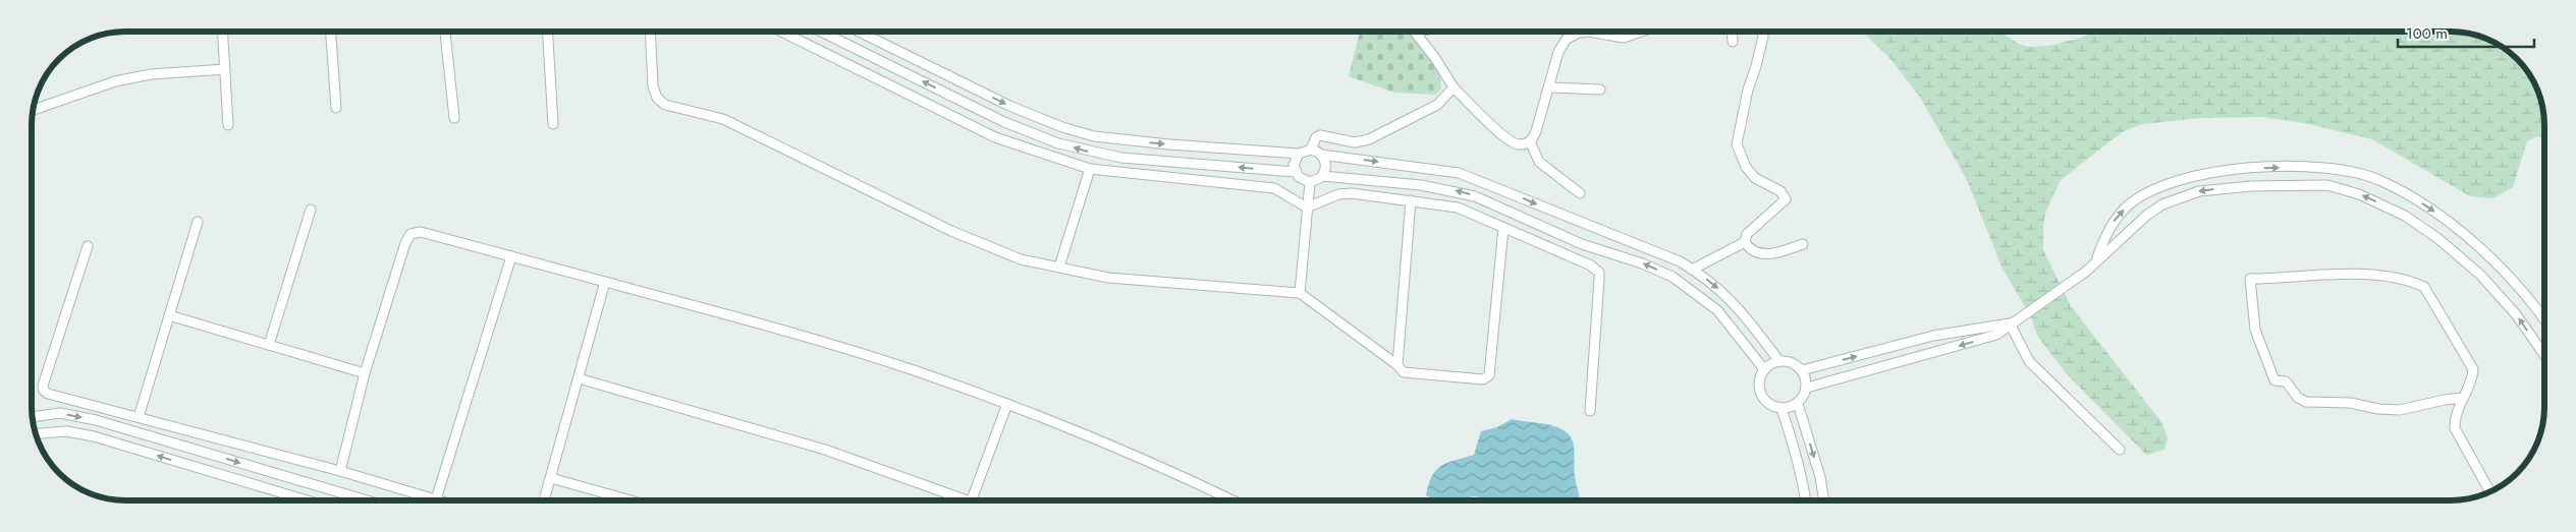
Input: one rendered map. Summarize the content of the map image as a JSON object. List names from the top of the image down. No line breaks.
{"scale_bar":"100 m"}
